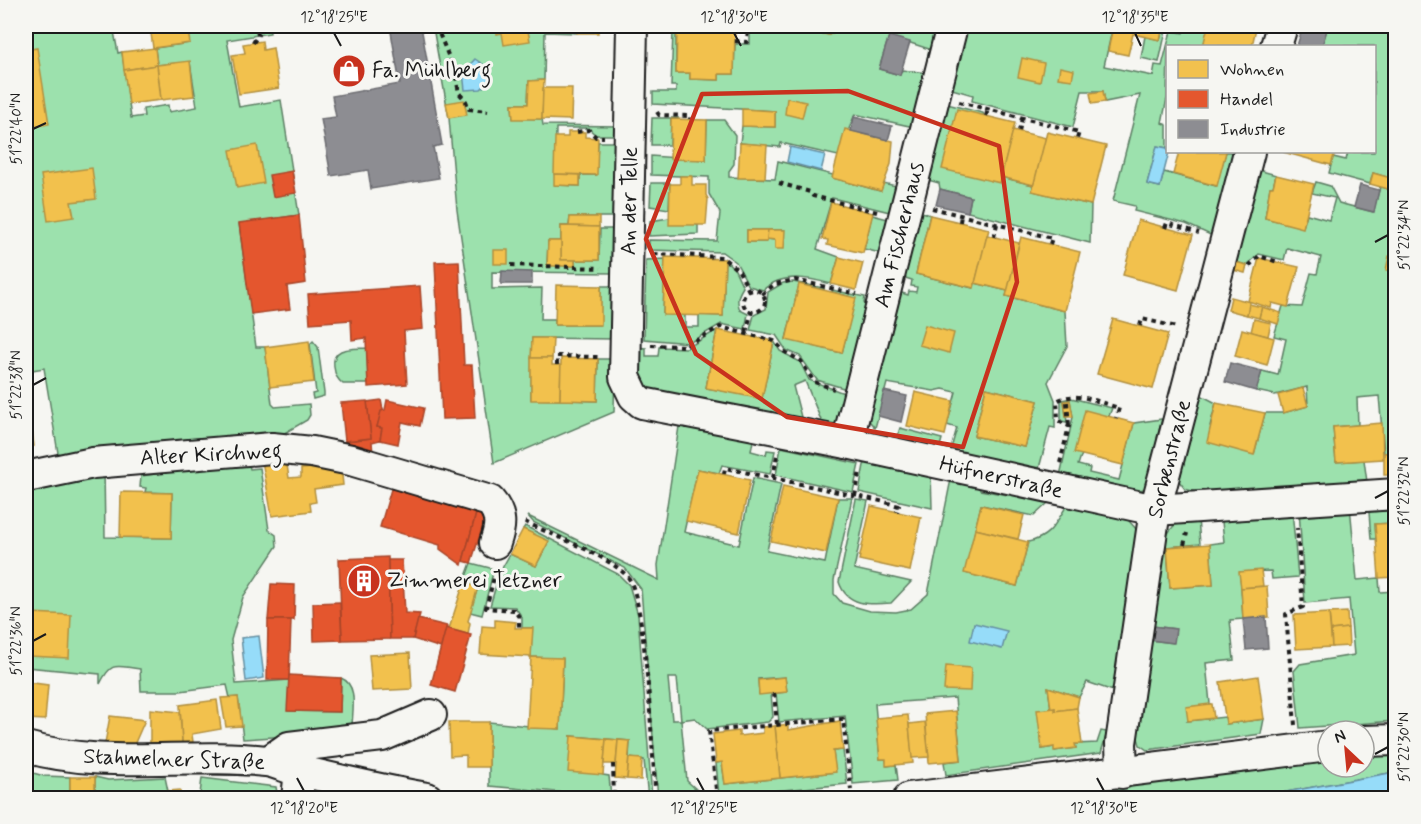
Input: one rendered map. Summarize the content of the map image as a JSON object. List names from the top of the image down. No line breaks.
{"streets":{"street":["An der Telle","Am Fischerhaus","Alter Kirchweg","Sorbenstraße","Hüfnerstraße","Stahmelner Straße"]},"crossings":[["An der Telle","Hüfnerstraße"],["Am Fischerhaus","Hüfnerstraße"],["Sorbenstraße","Hüfnerstraße"]],"places":{"shop":["Fa. Mühlberg"],"building":["Zimmerei Tetzner"]},"legend":["Wohnen","Handel","Industrie"],"north":"top left","coordinates":["12°18'25\"E","12°18'30\"E","12°18'35\"E","51°22'40\"N","51°22'34\"N","51°22'38\"N","51°22'32\"N","51°22'36\"N","51°22'30\"N","12°18'20\"E"]}
